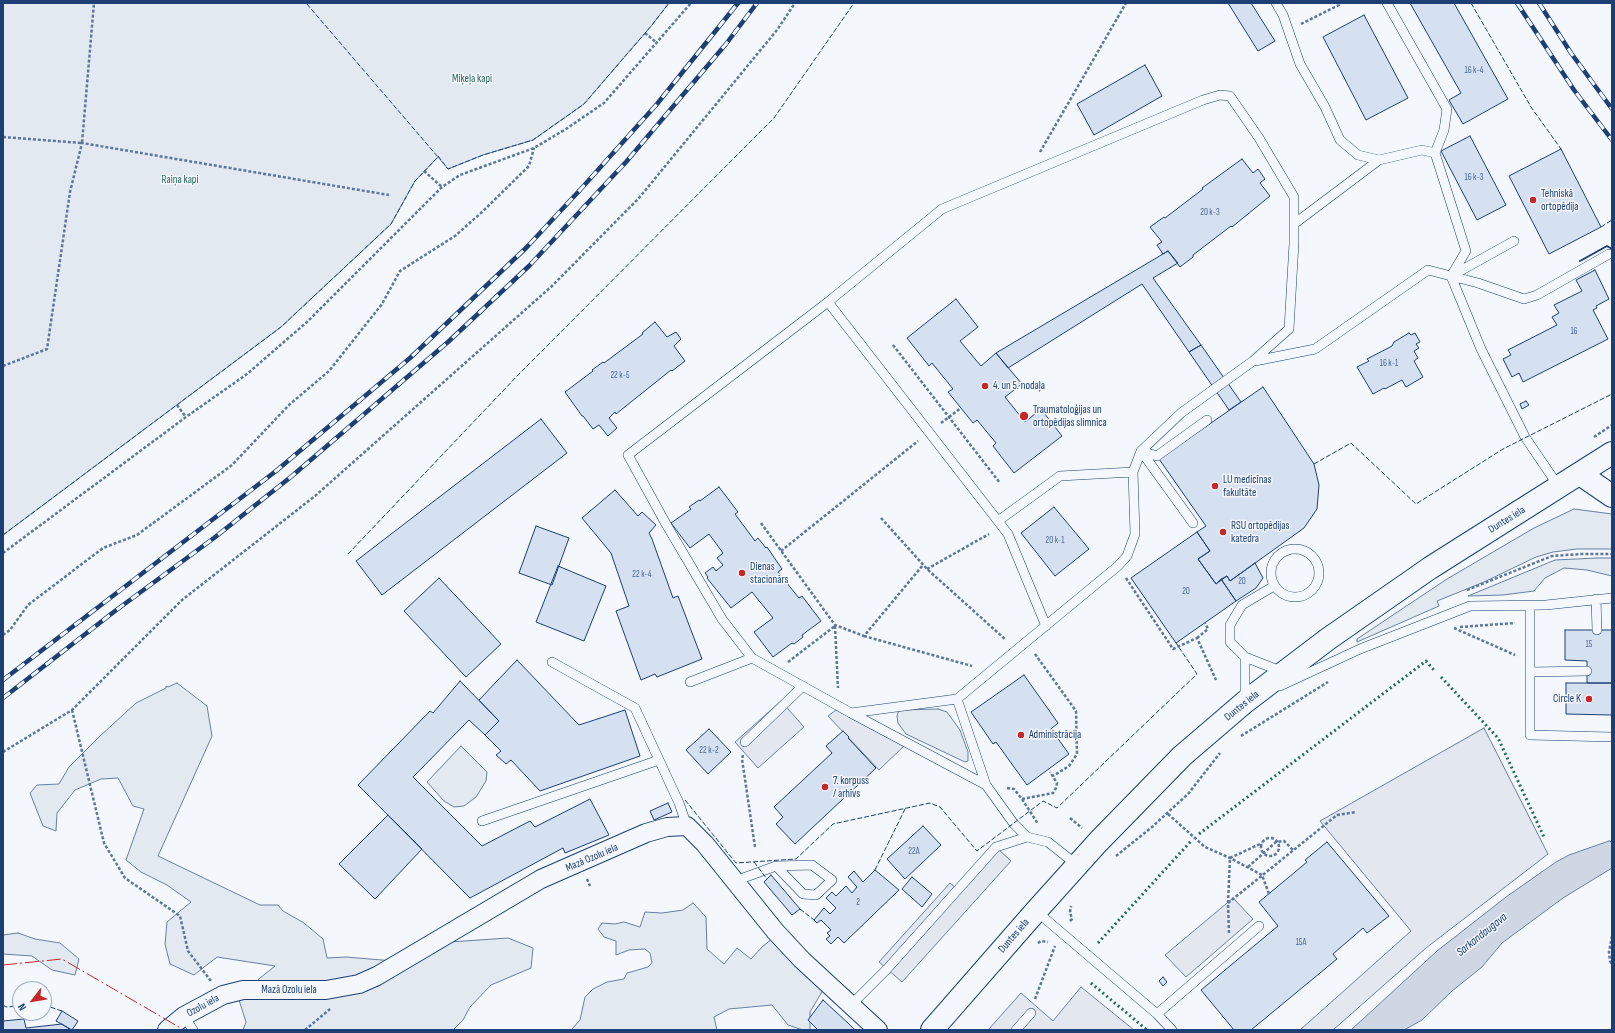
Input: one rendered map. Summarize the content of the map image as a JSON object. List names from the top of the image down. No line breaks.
{"streets":{"main road":["Duntes iela"],"street":["Mazā Ozolu iela","Ozolu iela"]},"crossings":[["Mazā Ozolu iela","Ozolu iela"]],"water":["Sarkandaugava"],"parks":["Miķeļa kapi","Raiņa kapi"],"places":["Tehniskā ortopēdija","4. un 5. nodaļa","Traumatoloģijas un ortopēdijas slimnīca","LU medicīnas fakultāte","RSU ortopēdijas katedra","Dienas stacionārs","Circle K","Administrācija","7. korpuss / arhīvs"],"house_numbers":["16 k-4","16 k-3","20 k-3","16","16 k-1","22 k-5","20 k-1","22 k-4","20","20","15","22 k-2","22A","2","15A"],"north":"bottom left"}
